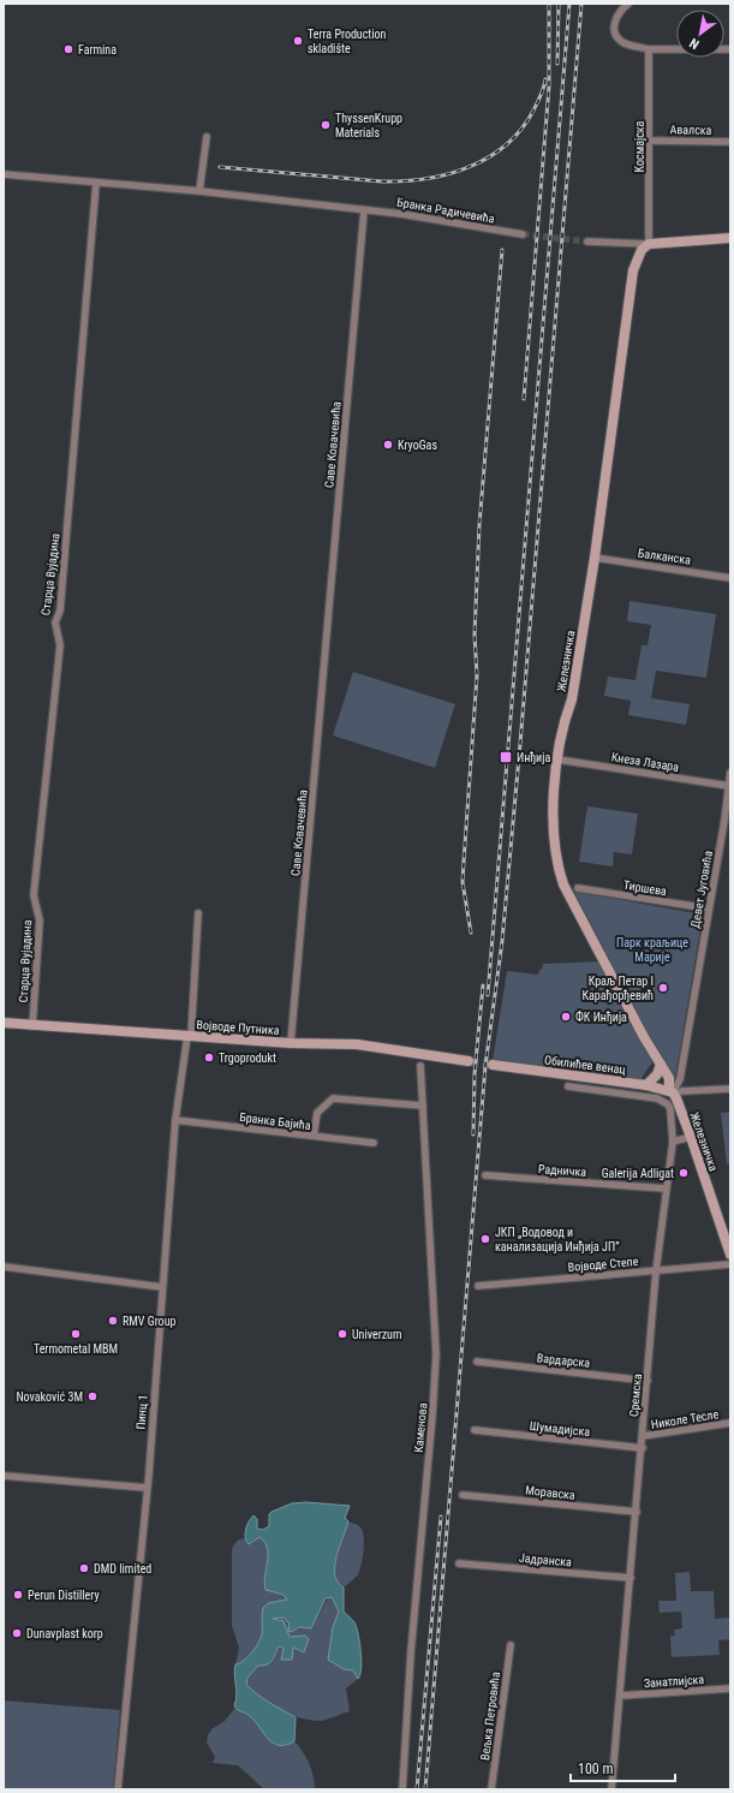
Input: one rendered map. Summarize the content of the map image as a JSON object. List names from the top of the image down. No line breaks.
{"streets":{"street":["Авалска","Космајска","Бранка Радичевића","Саве Ковачевића","Балканска","Старца Вујадина","Железничка","Кнеза Лазара","Тиршева","Девет Југовића","Војводе Путника","Обилићев венац","Бранка Бајића","Радничка","Војводе Степе","Вардарска","Сремска","Пинц 1","Николе Тесле","Каменова","Шумадијска","Моравска","Јадранска","Занатлијска","Вељка Петровића"]},"crossings":[["Авалска","Космајска"],["Космајска","Железничка"],["Бранка Радичевића","Саве Ковачевића"],["Саве Ковачевића","Војводе Путника"],["Балканска","Железничка"],["Старца Вујадина","Војводе Путника"],["Железничка","Кнеза Лазара"],["Железничка","Девет Југовића"],["Железничка","Обилићев венац"],["Кнеза Лазара","Девет Југовића"],["Тиршева","Девет Југовића"],["Девет Југовића","Обилићев венац"],["Војводе Путника","Пинц 1"],["Бранка Бајића","Пинц 1"],["Радничка","Сремска"],["Војводе Степе","Сремска"],["Вардарска","Сремска"],["Сремска","Николе Тесле"],["Сремска","Шумадијска"],["Сремска","Моравска"],["Сремска","Јадранска"],["Сремска","Занатлијска"]],"parks":["Парк краљице Марије"],"places":{"other":["Terra Production skladište","Farmina","ThyssenKrupp Materials","KryoGas","Краљ Петар I Карађорђевић","ФК Инђија","Trgoprodukt","Galerija Adligat","ЈКП „Водовод и канализација Инђија ЈП”","RMV Group","Termometal MBM","Univerzum","Novaković 3M","DMD limited","Perun Distillery","Dunavplast korp"],"transit":["Инђија"]},"scale_bar":"100 m","north":"bottom left"}
